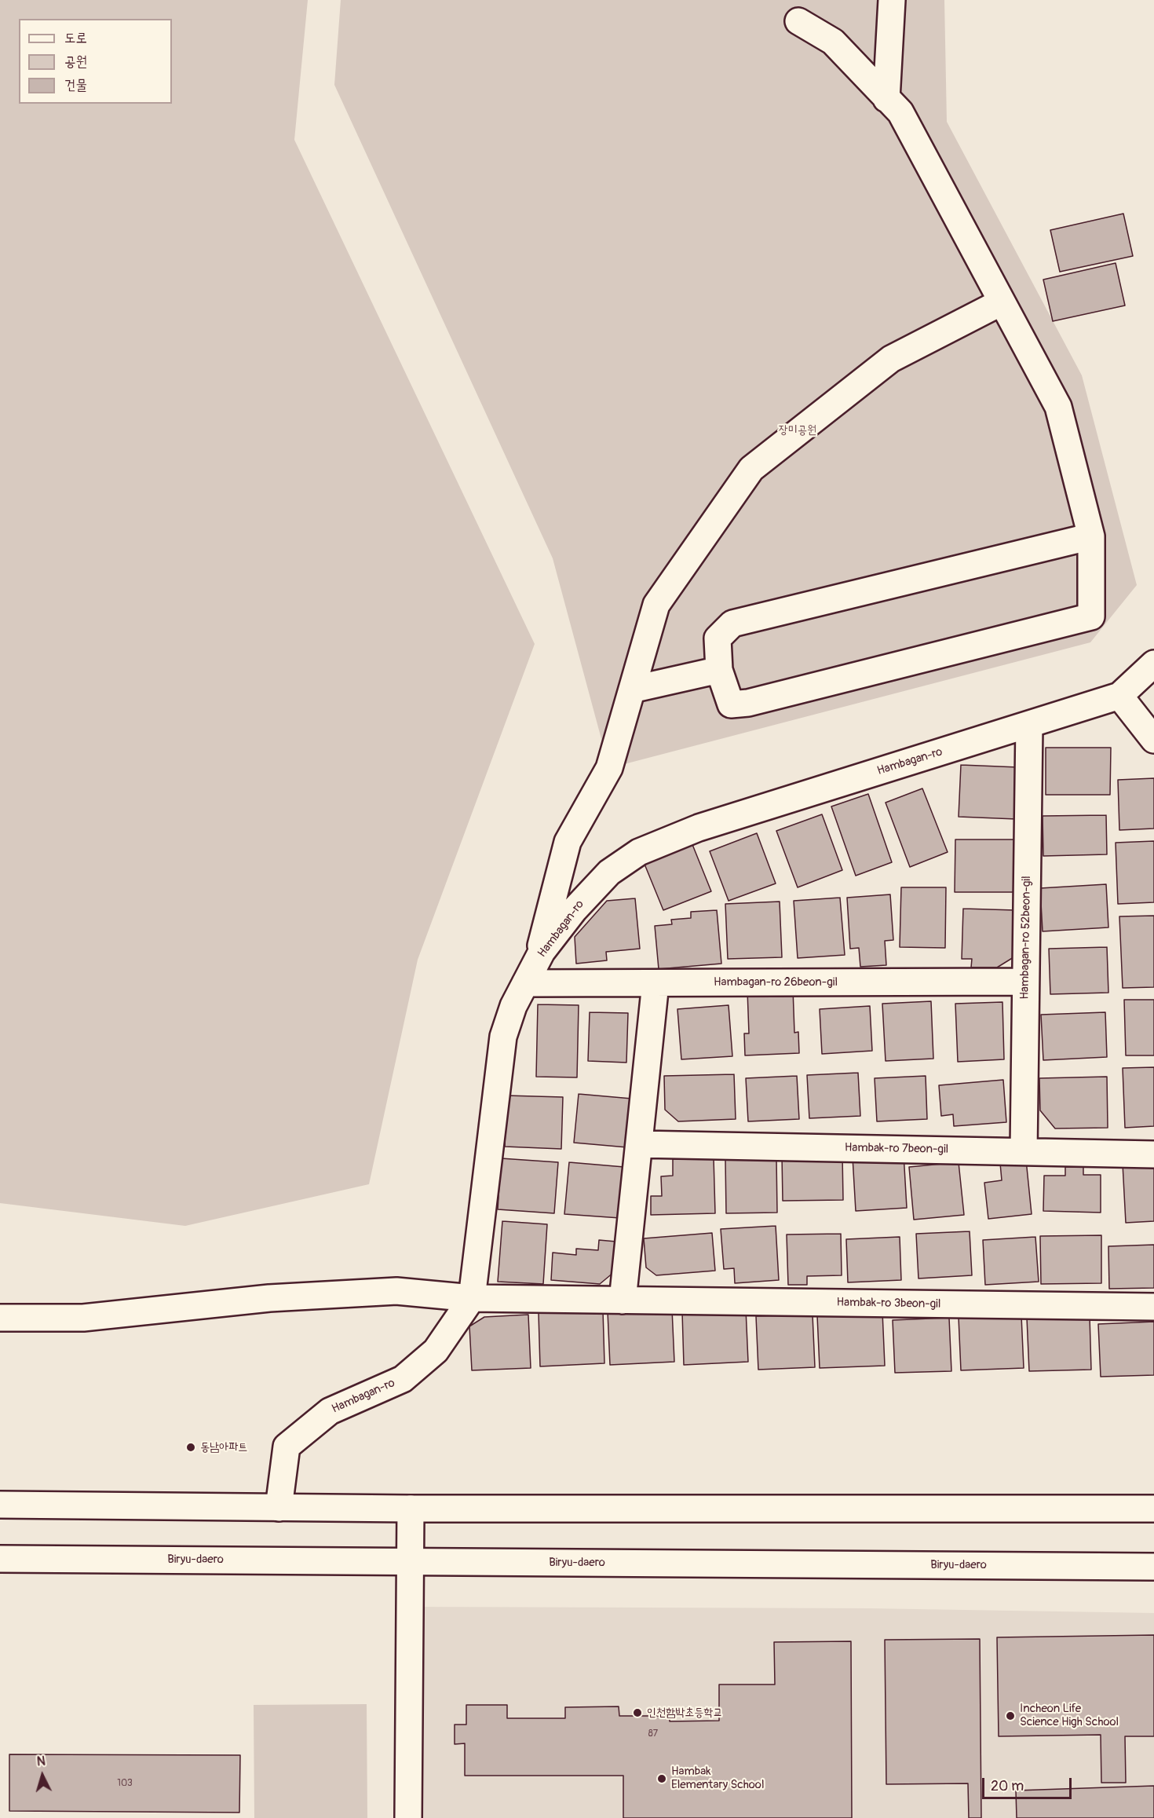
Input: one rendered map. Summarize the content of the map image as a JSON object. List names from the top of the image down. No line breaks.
{"streets":{"main road":["Hambagan-ro","Hambagan-ro 52beon-gil","Hambagan-ro 26beon-gil","Hambak-ro 7beon-gil","Hambak-ro 3beon-gil","Biryu-daero"]},"crossings":[["Hambagan-ro","Hambagan-ro 52beon-gil"],["Hambagan-ro","Hambagan-ro 26beon-gil"],["Hambagan-ro","Hambak-ro 3beon-gil"],["Hambagan-ro 52beon-gil","Hambagan-ro 26beon-gil"],["Hambagan-ro 52beon-gil","Hambak-ro 7beon-gil"]],"parks":["장미공원"],"places":["동남아파트","인천함박초등학교","Incheon Life Science High School","Hambak Elementary School"],"house_numbers":["87","103"],"legend":["도로","공원","건물"],"scale_bar":"20 m","north":"top"}
